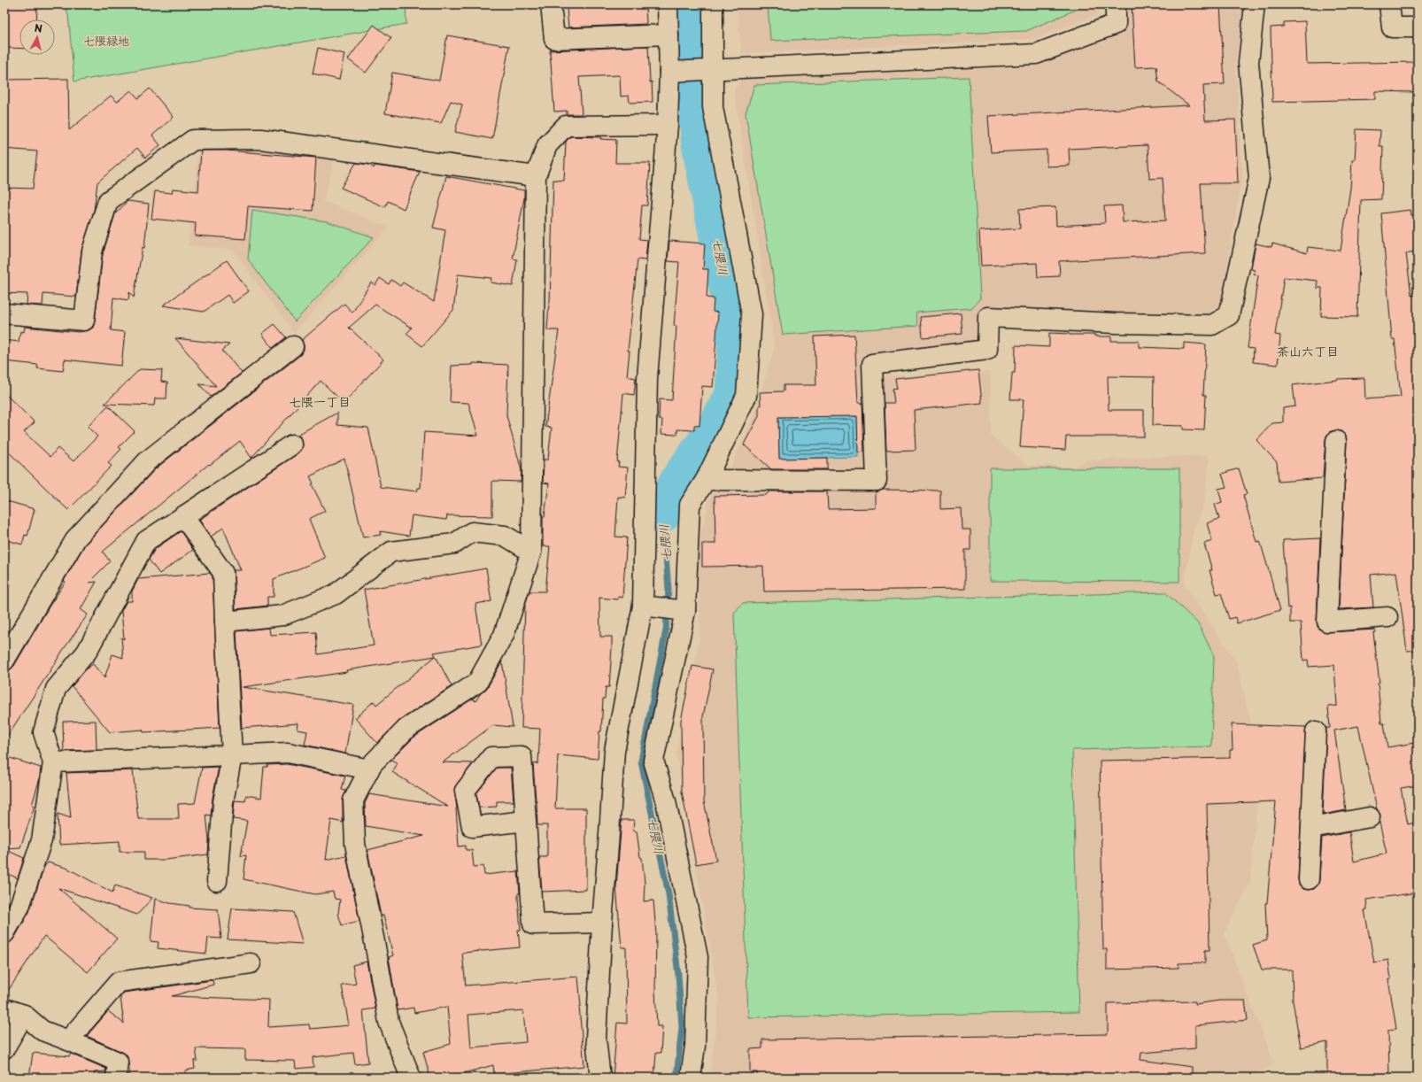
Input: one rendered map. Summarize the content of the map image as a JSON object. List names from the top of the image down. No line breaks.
{"districts":["茶山六丁目","七隈一丁目"],"water":["七隈川"],"parks":["七隈緑地"],"north":"top"}
